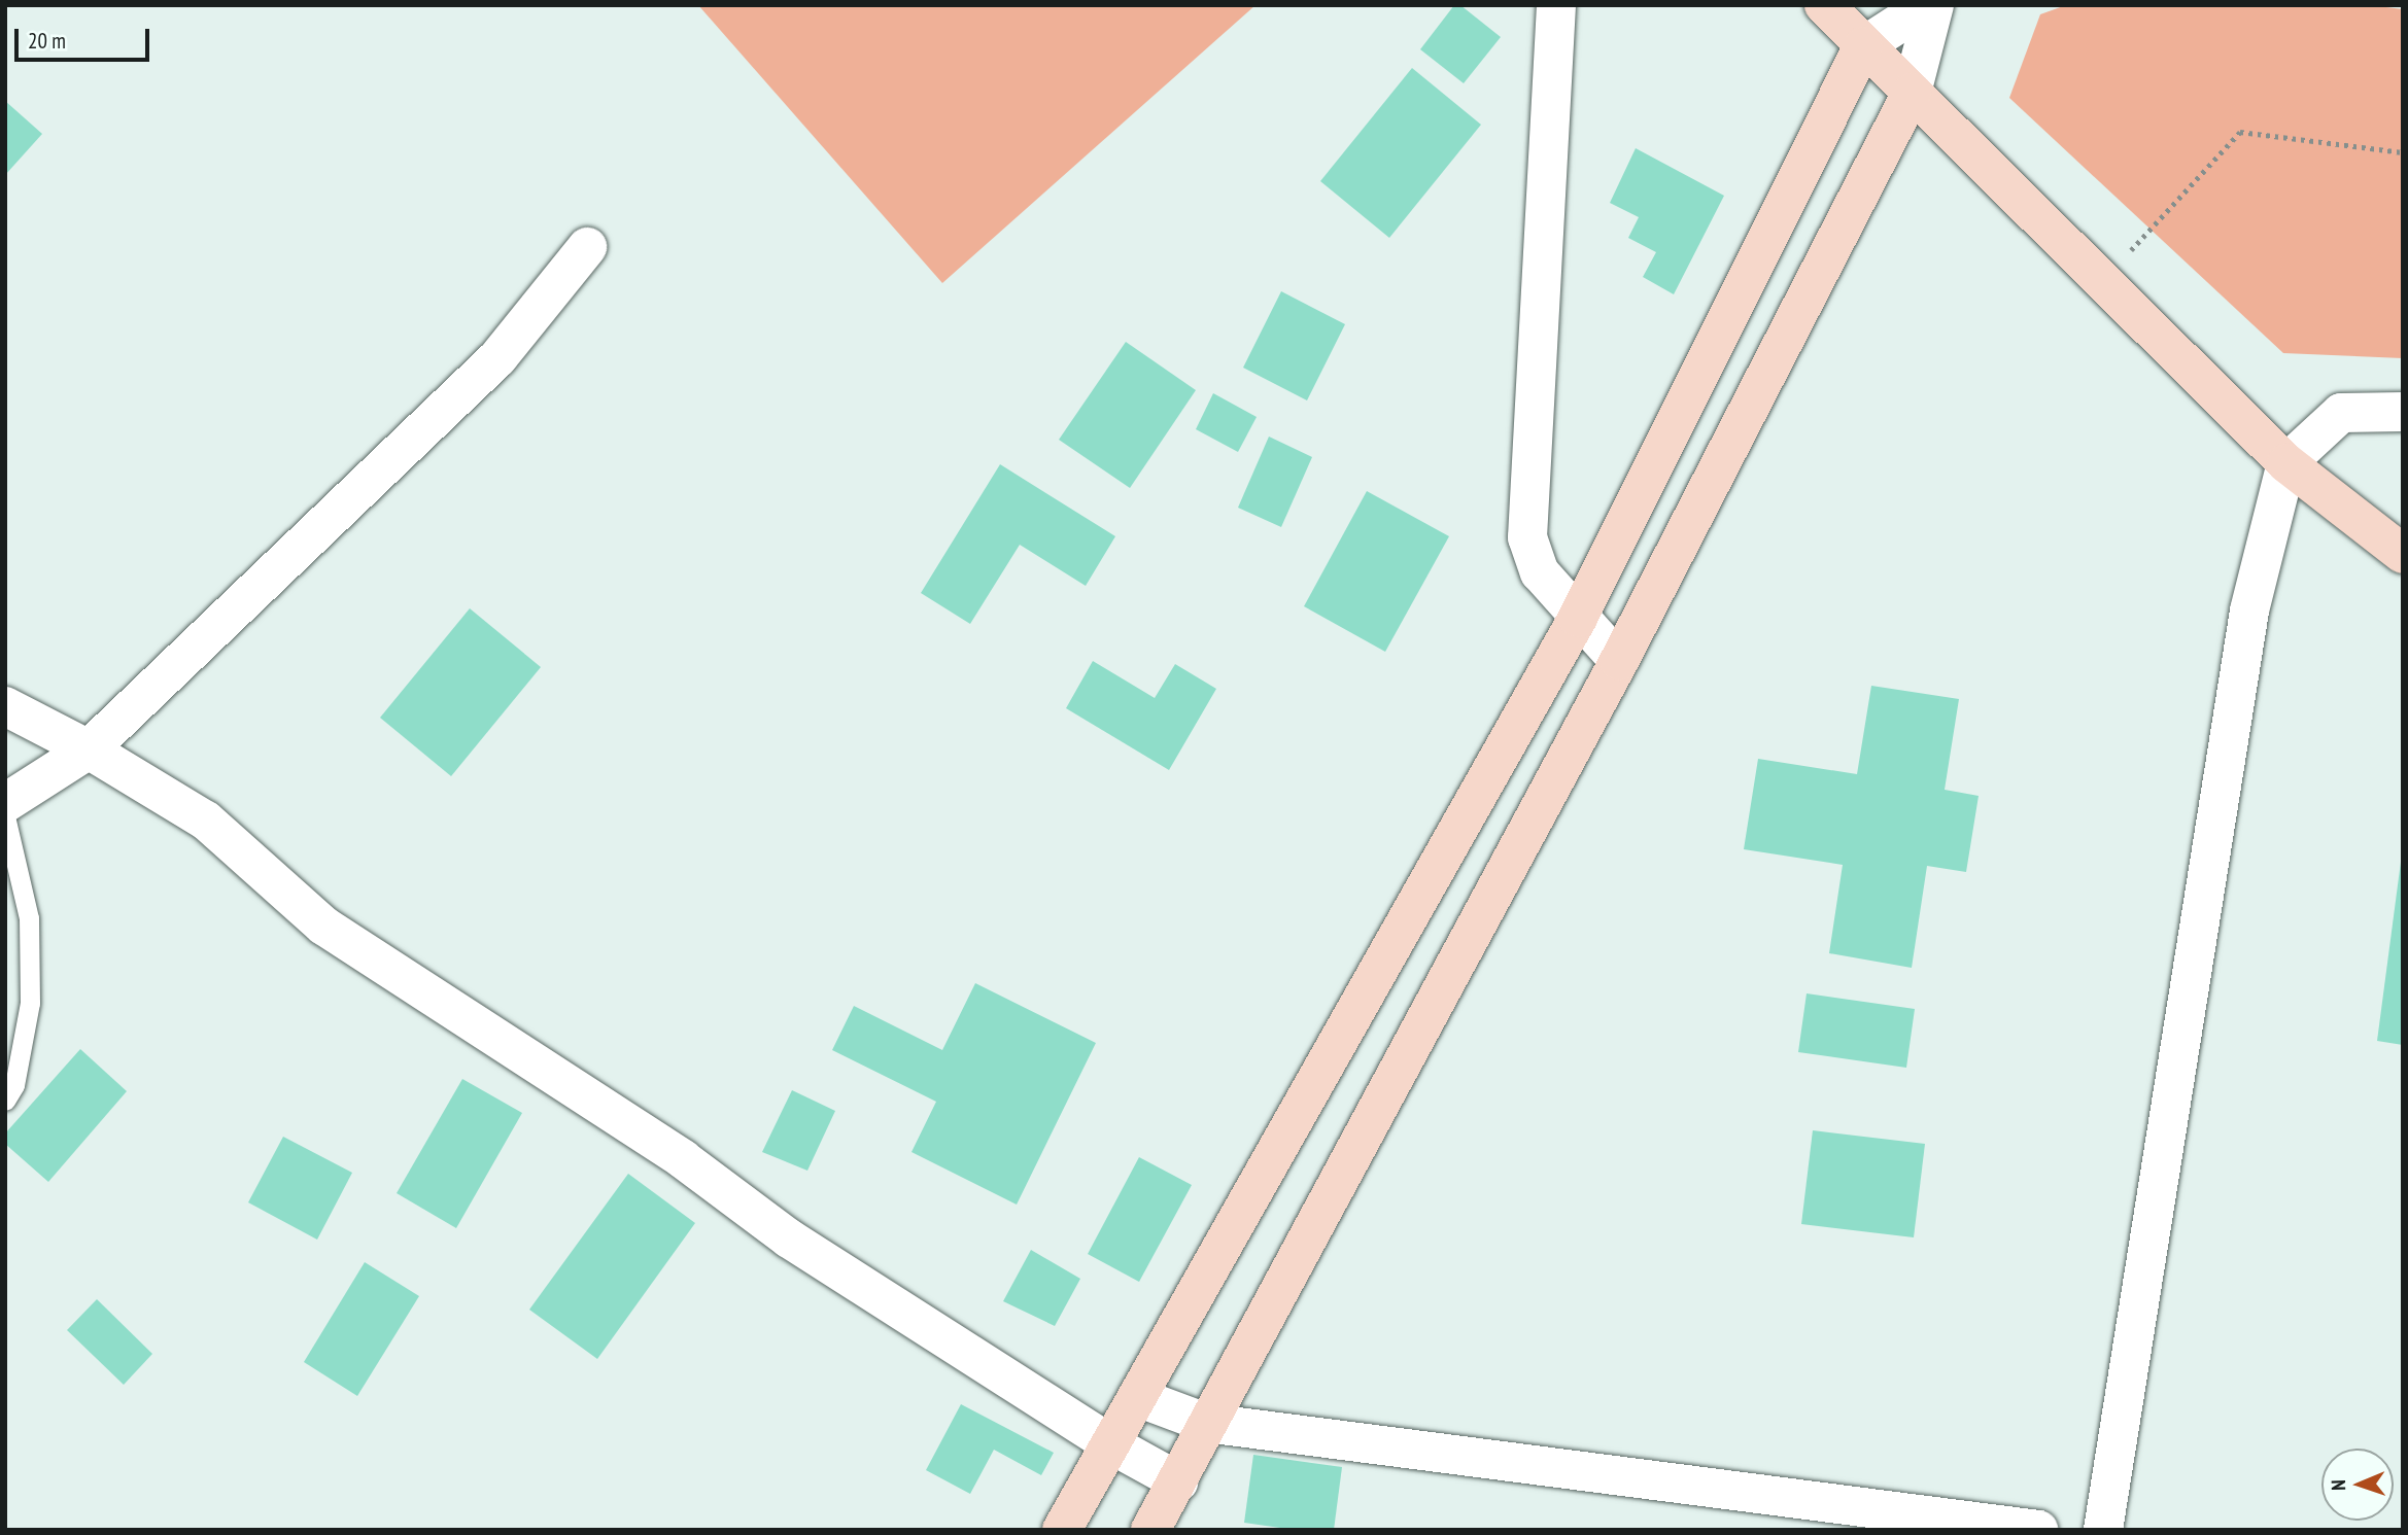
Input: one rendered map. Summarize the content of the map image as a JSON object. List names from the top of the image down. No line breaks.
{"scale_bar":"20 m","north":"left"}
